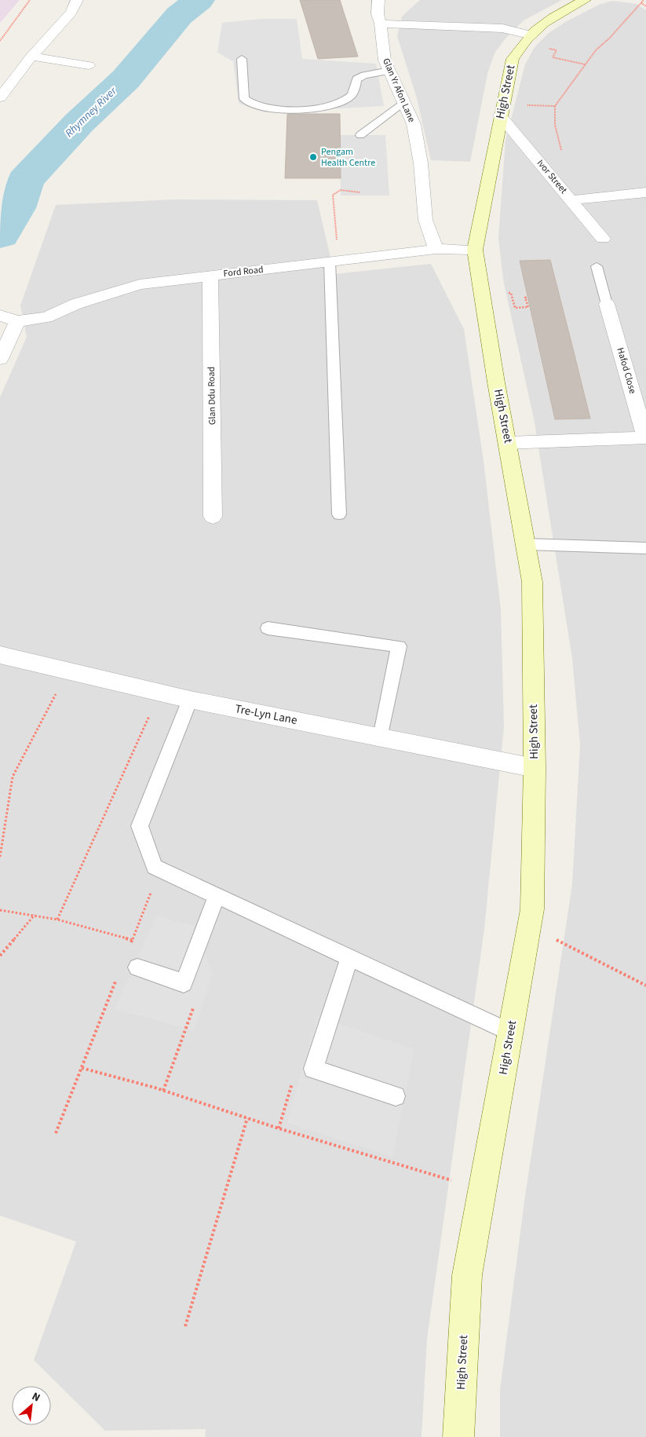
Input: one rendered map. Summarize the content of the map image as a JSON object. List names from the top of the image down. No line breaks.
{"streets":{"main road":["High Street"],"street":["Glan Yr Afon Lane","Ivor Street","Ford Road","Hafod Close","Glan Ddu Road","Tre-Lyn Lane"]},"crossings":[["Glan Yr Afon Lane","Ford Road"],["High Street","Ivor Street"],["High Street","Ford Road"],["High Street","Tre-Lyn Lane"],["Ford Road","Glan Ddu Road"]],"water":["Rhymney River"],"places":["Pengam Health Centre"],"north":"top right"}
